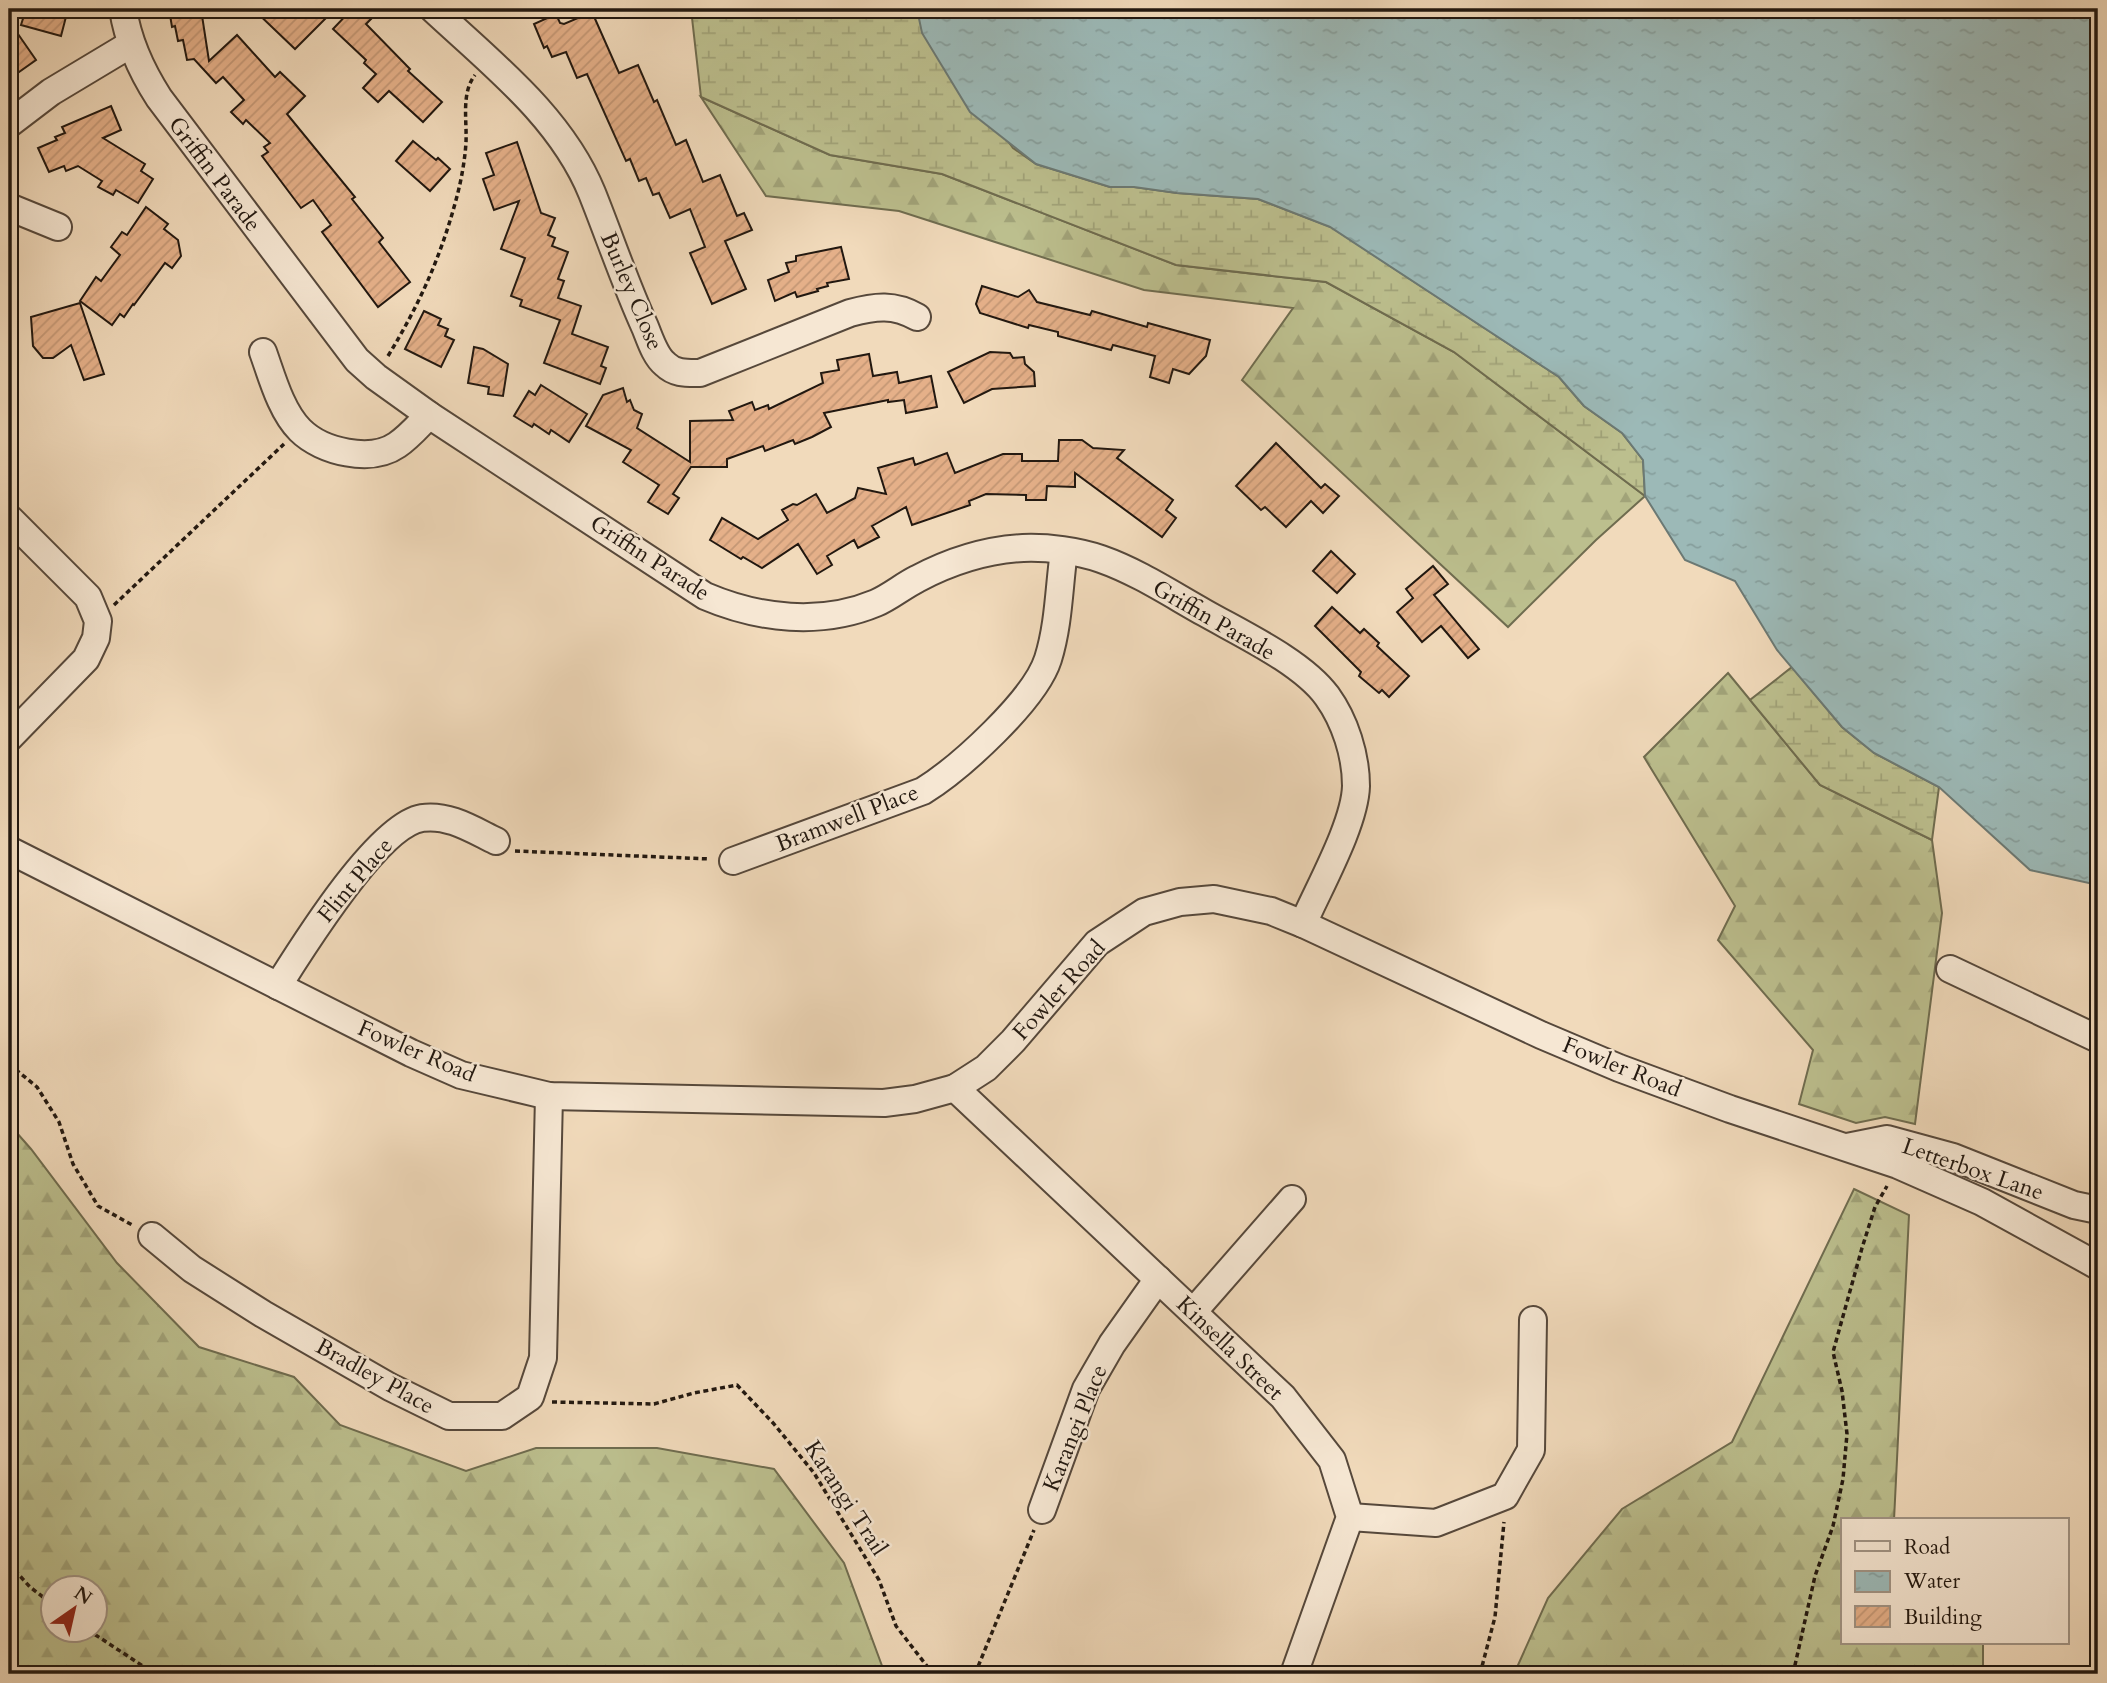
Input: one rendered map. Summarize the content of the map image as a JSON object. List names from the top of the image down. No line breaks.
{"streets":{"street":["Griffin Parade","Burley Close","Bramwell Place","Flint Place","Fowler Road","Letterbox Lane","Kinsella Street","Bradley Place","Karangi Place"],"path":["Karangi Trail"]},"crossings":[["Griffin Parade","Bramwell Place"],["Griffin Parade","Fowler Road"],["Flint Place","Fowler Road"],["Fowler Road","Letterbox Lane"],["Fowler Road","Kinsella Street"],["Kinsella Street","Karangi Place"],["Bradley Place","Karangi Trail"]],"legend":["Road","Water","Building"],"north":"top right"}
